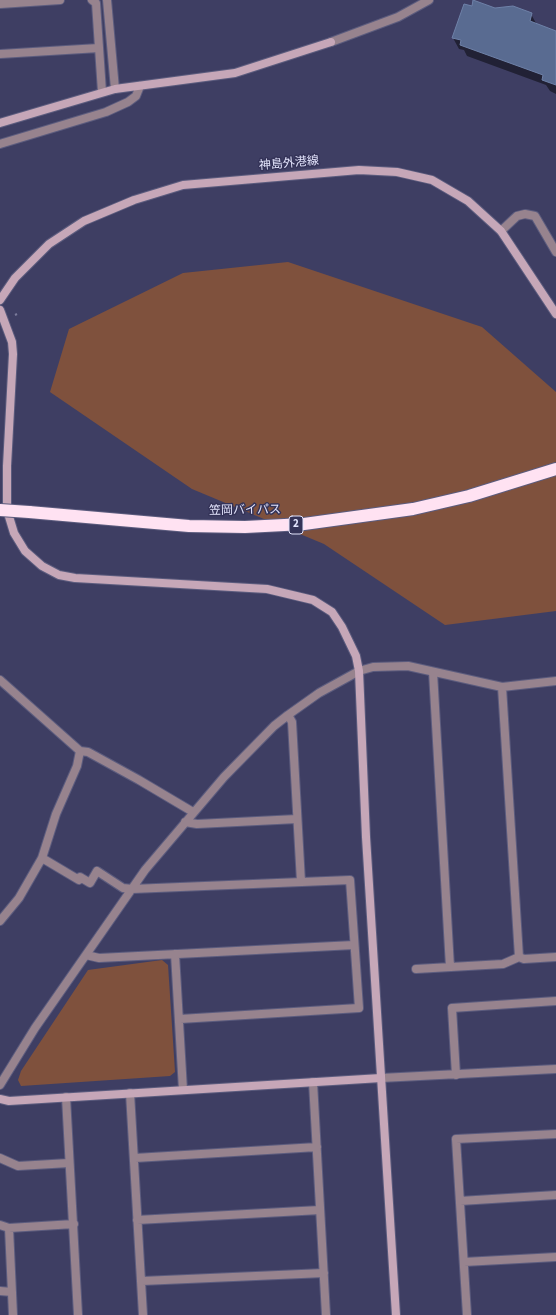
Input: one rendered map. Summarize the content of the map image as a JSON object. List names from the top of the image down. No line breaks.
{"streets":{"highway":["笠岡バイパス","2"],"street":["神島外港線"]}}
